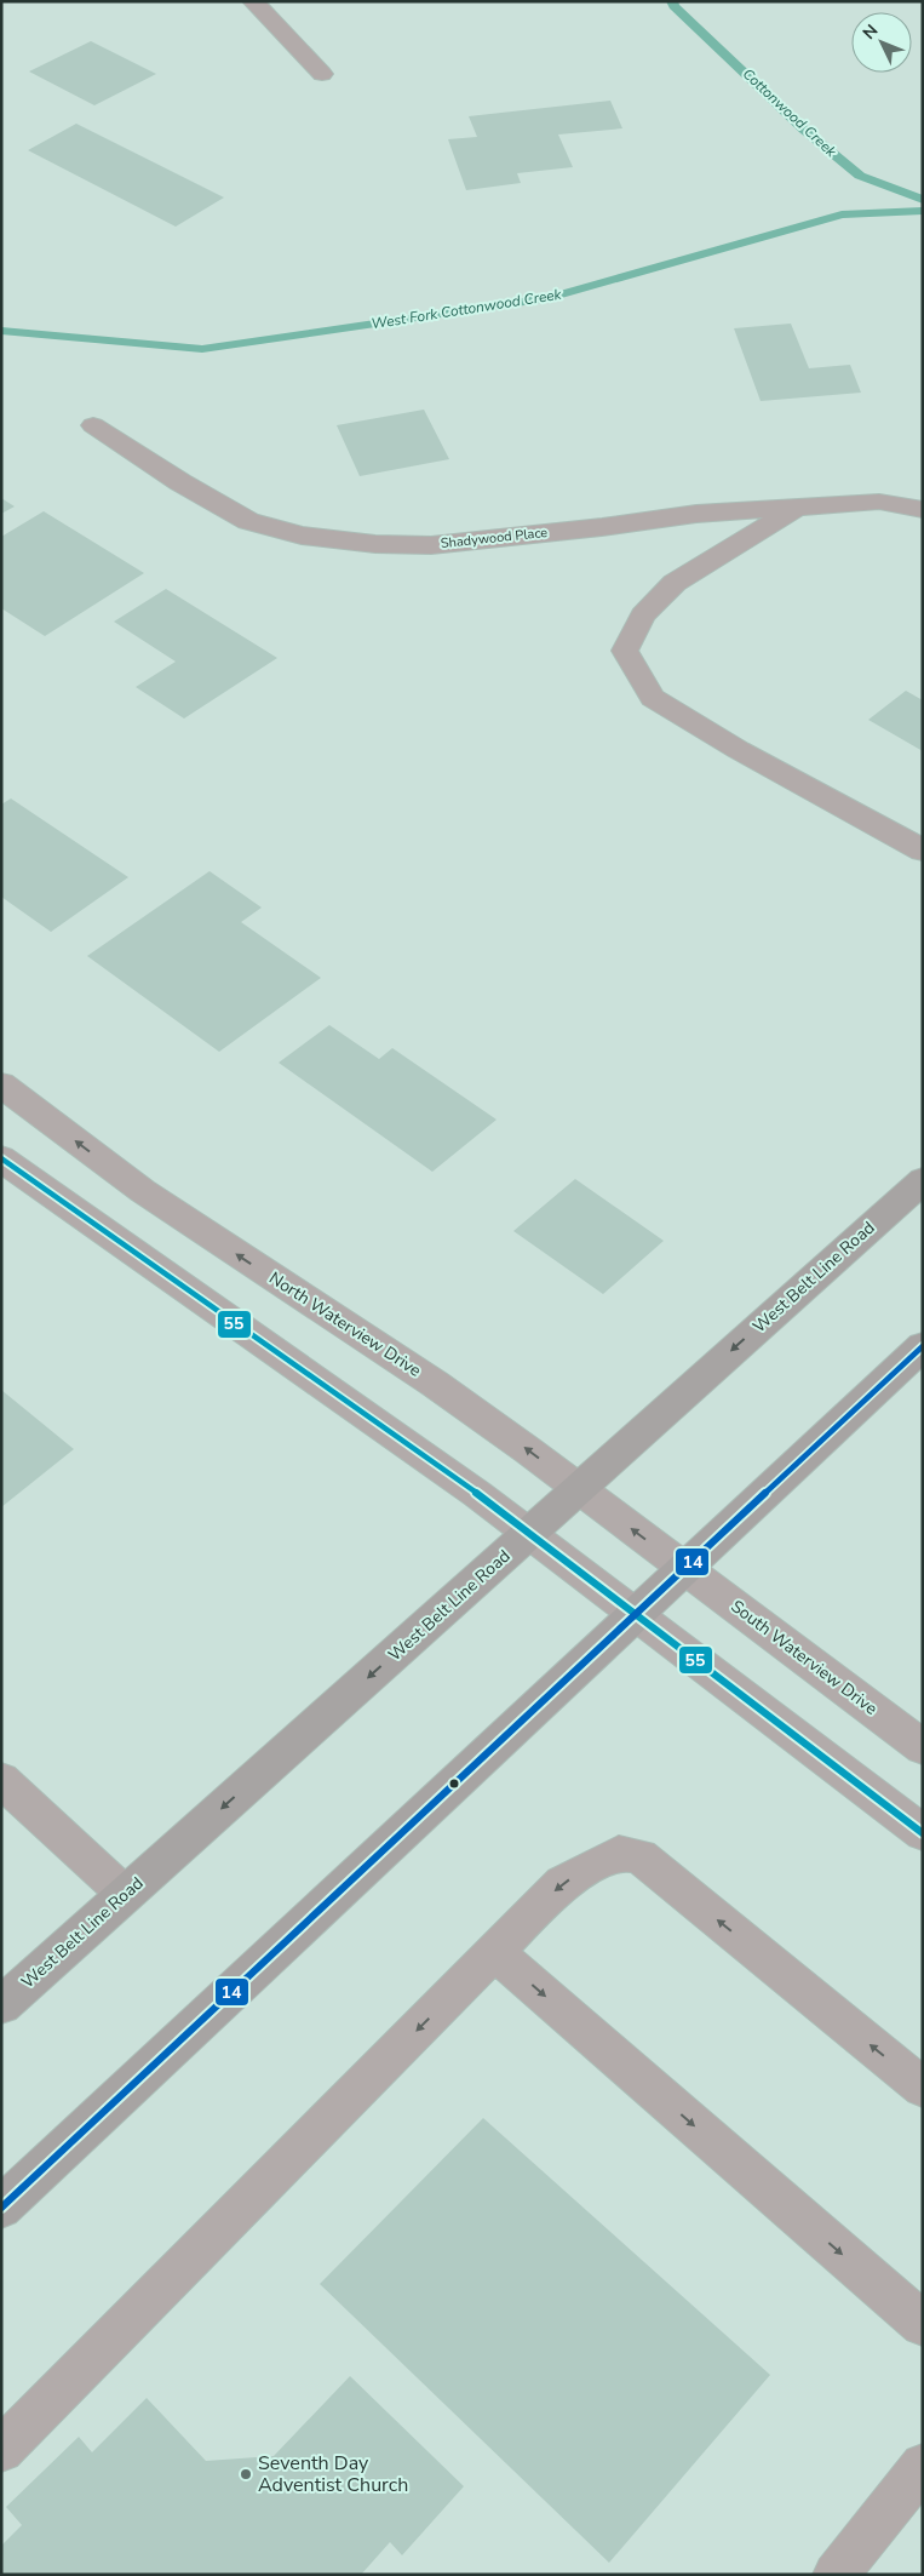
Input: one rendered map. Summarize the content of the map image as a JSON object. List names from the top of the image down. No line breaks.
{"streets":{"main road":["West Belt Line Road"],"street":["Shadywood Place","North Waterview Drive","South Waterview Drive"]},"crossings":[["West Belt Line Road","North Waterview Drive"],["North Waterview Drive","South Waterview Drive"]],"water":["Cottonwood Creek","West Fork Cottonwood Creek"],"places":["Seventh Day Adventist Church"],"lines":["transit line 55","transit line 14"],"north":"top left"}
